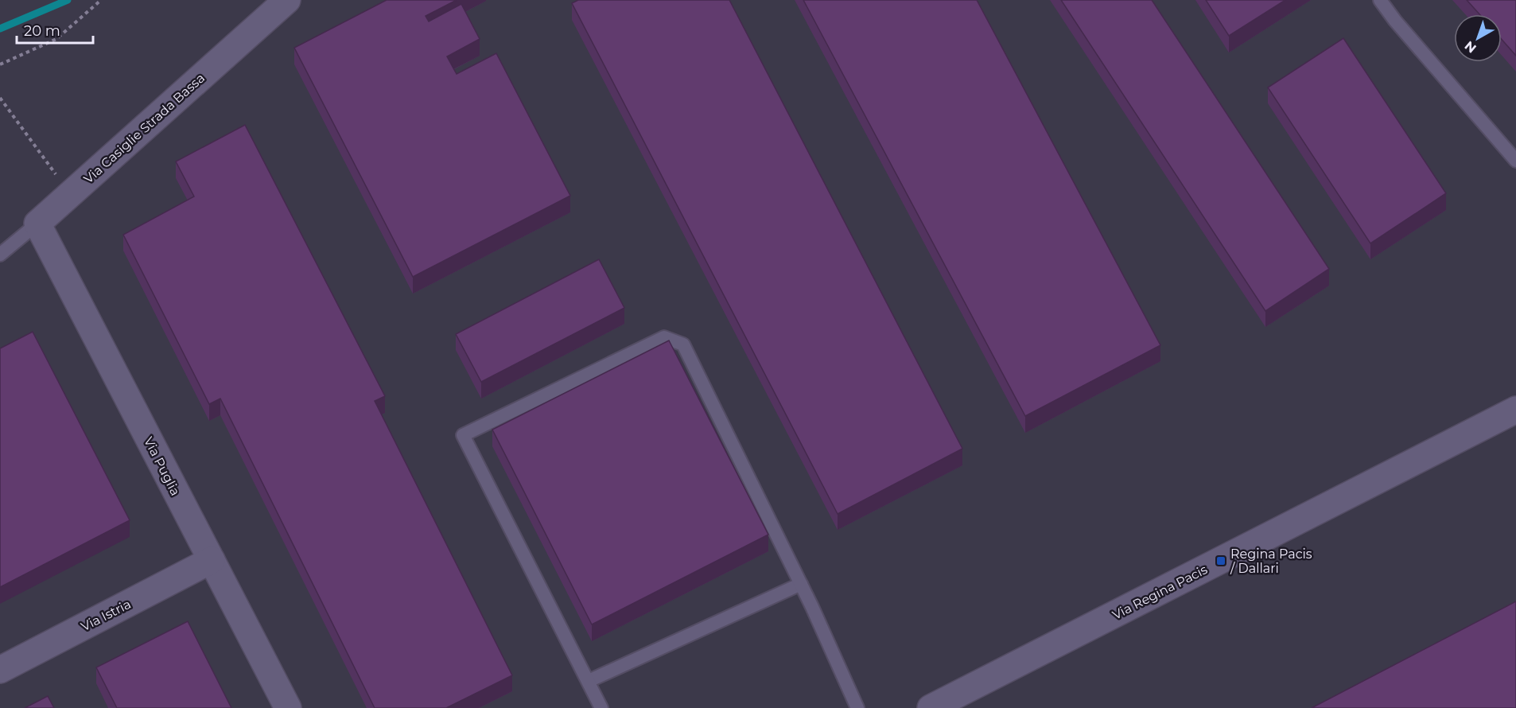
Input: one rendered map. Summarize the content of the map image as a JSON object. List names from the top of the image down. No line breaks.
{"streets":{"street":["Via Casiglie Strada Bassa","Via Puglia","Via Regina Pacis","Via Istria"]},"crossings":[["Via Casiglie Strada Bassa","Via Puglia"],["Via Puglia","Via Istria"]],"places":{"transit":["Regina Pacis / Dallari"]},"scale_bar":"20 m","north":"bottom left"}
